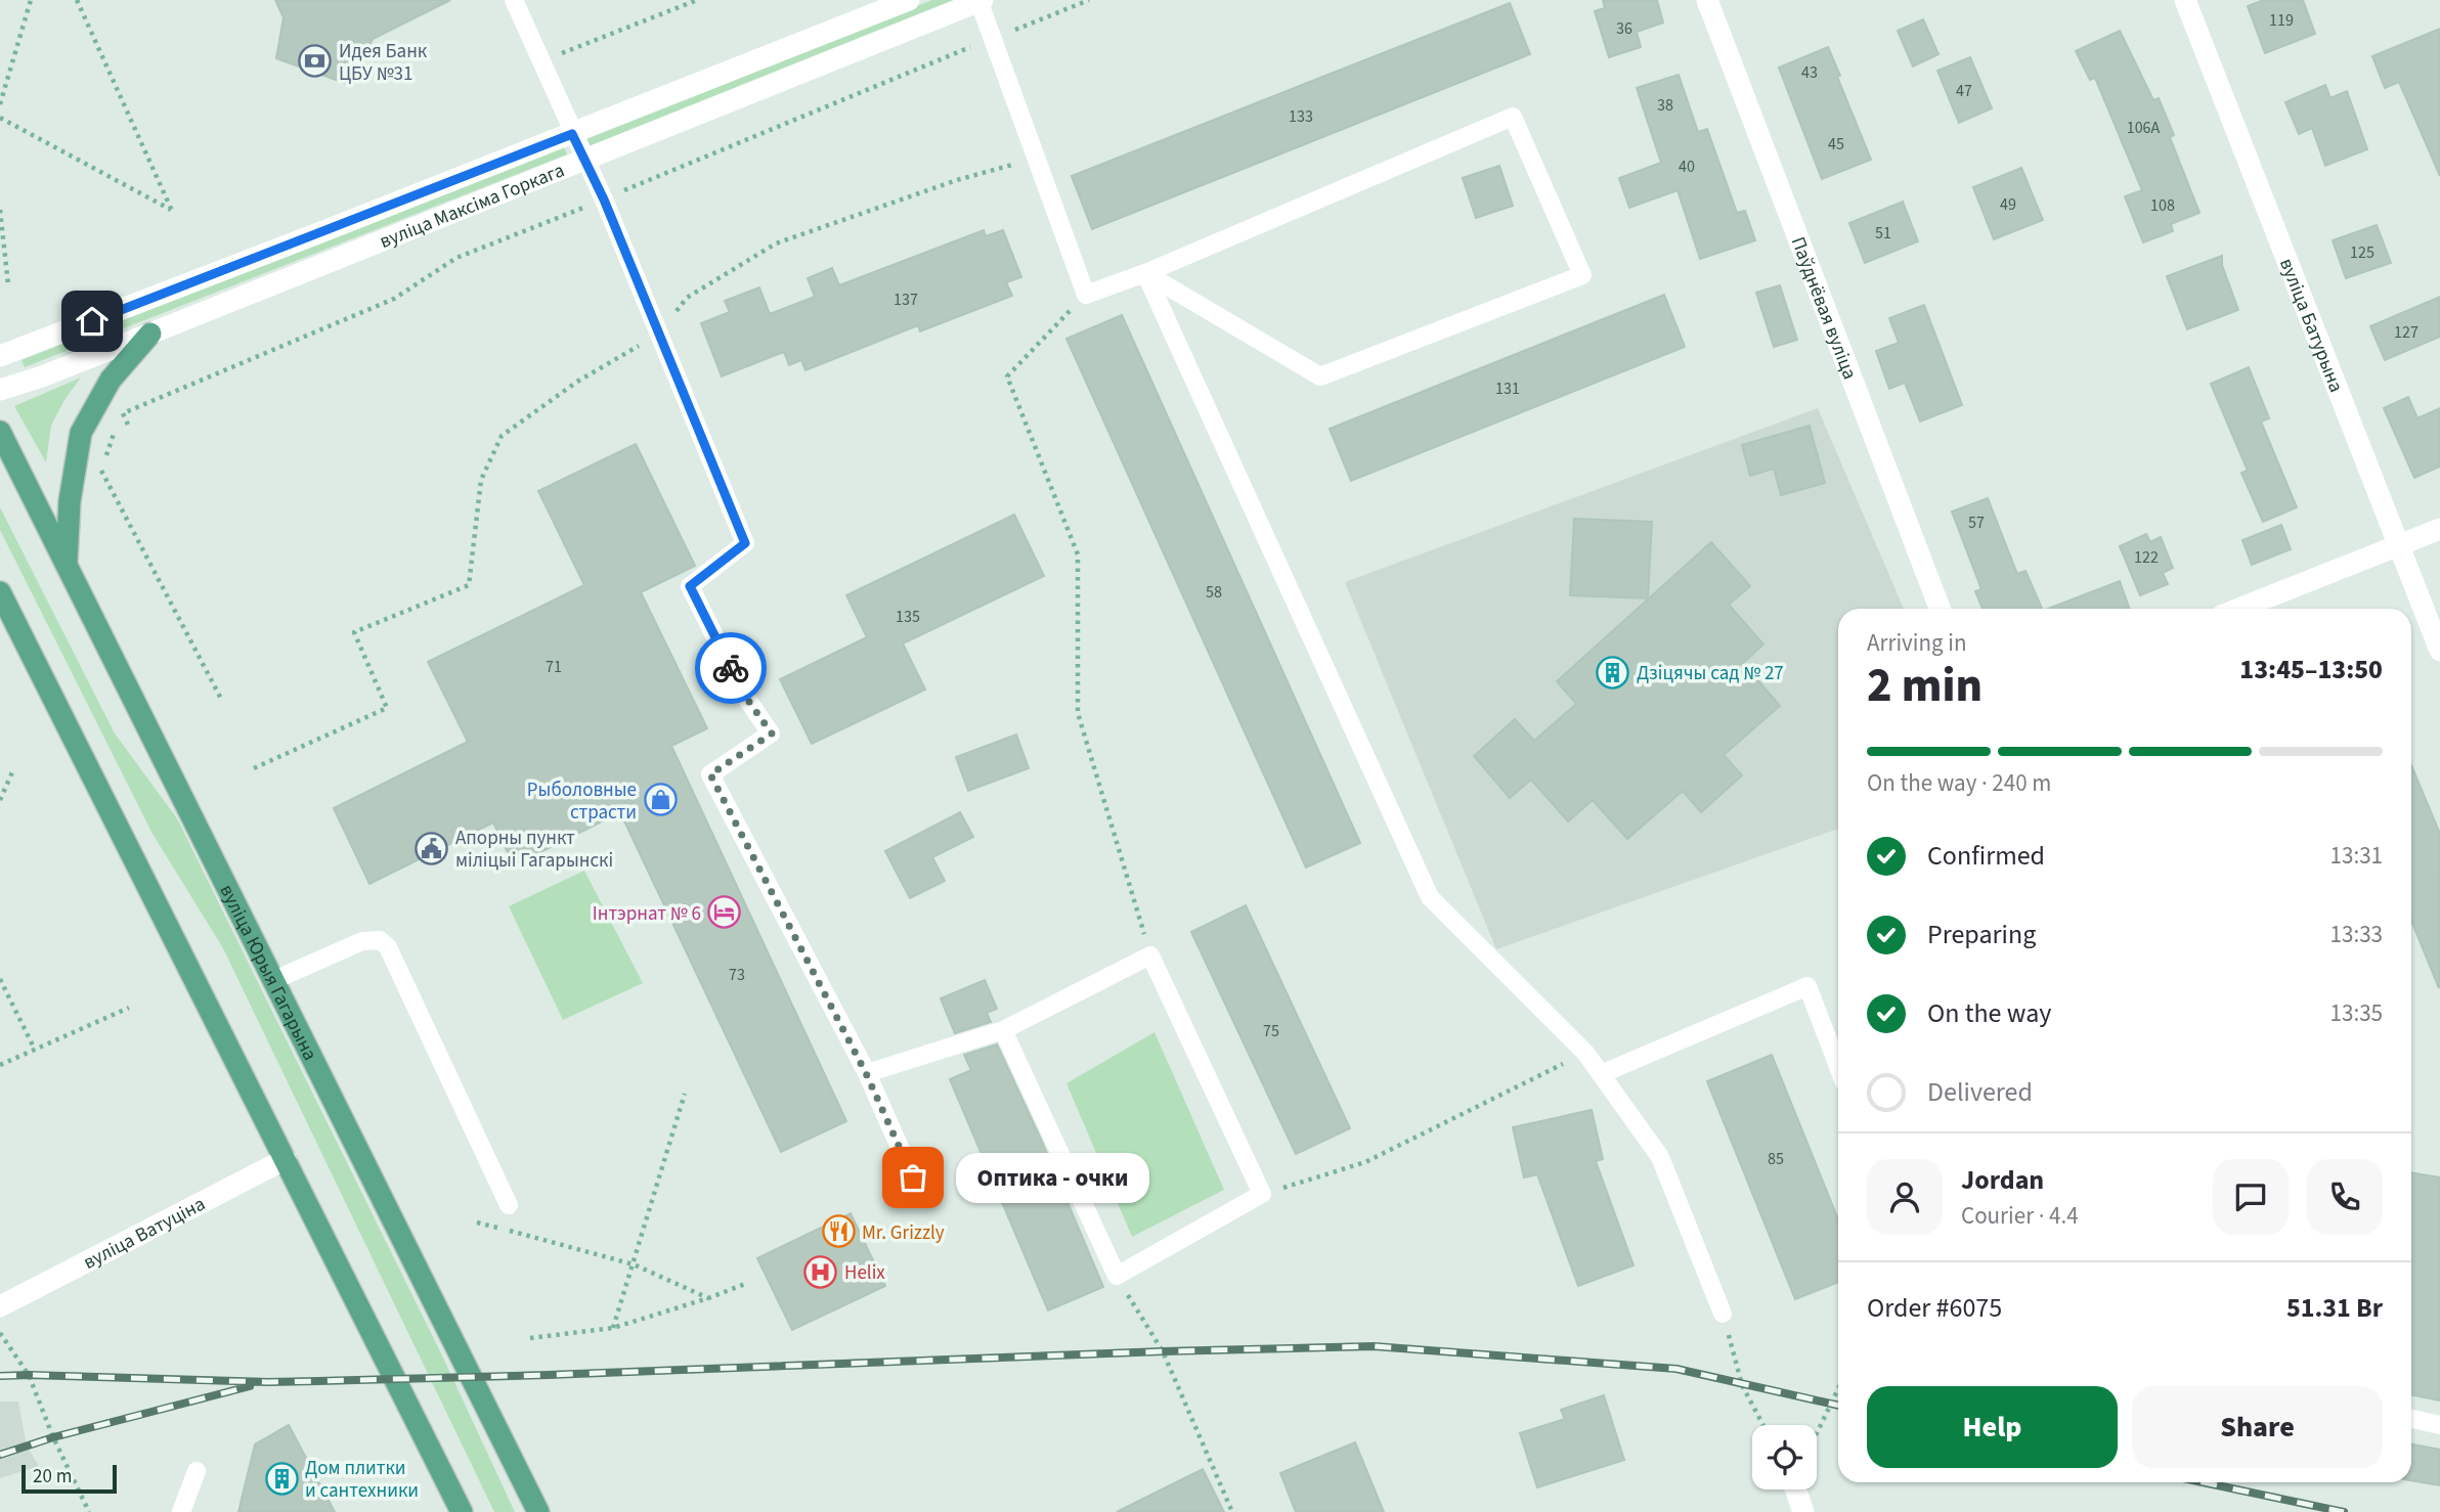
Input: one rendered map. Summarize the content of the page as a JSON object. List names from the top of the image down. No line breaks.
{"streets":{"main road":["вуліца Юрыя Гагарына"],"street":["вуліца Максіма Горкага","Паўднёвая вуліца","вуліца Батурына","вуліца Ватуціна"]},"places":{"bank":["Идея Банк ЦБУ №31"],"building":["Дзіцячы сад № 27","Дом плитки и сантехники"],"shop":["Рыболовные страсти"],"public building":["Апорны пункт міліцыі Гагарынскі"],"hotel":["Інтэрнат № 6"],"other":["Оптика - очки"],"restaurant":["Mr. Grizzly"],"hospital":["Helix"]},"house_numbers":["119","36","43","47","38","133","106А","45","40","49","108","51","125","137","127","131","57","122","58","135","71","73","75","85"],"scale_bar":"20 m","page":{"heading":["2 min","Arriving in","13:45–13:50"],"panel":["Jordan","Courier · 4.4","Order #6075","51.31 Br"],"bar":"On the way · 240 m","list":[["Confirmed","13:31"],["Preparing","13:33"],["On the way","13:35"],"Delivered"],"bubble":"Оптика - очки","buttons":["Help","Share"],"scale":"20 m"}}
